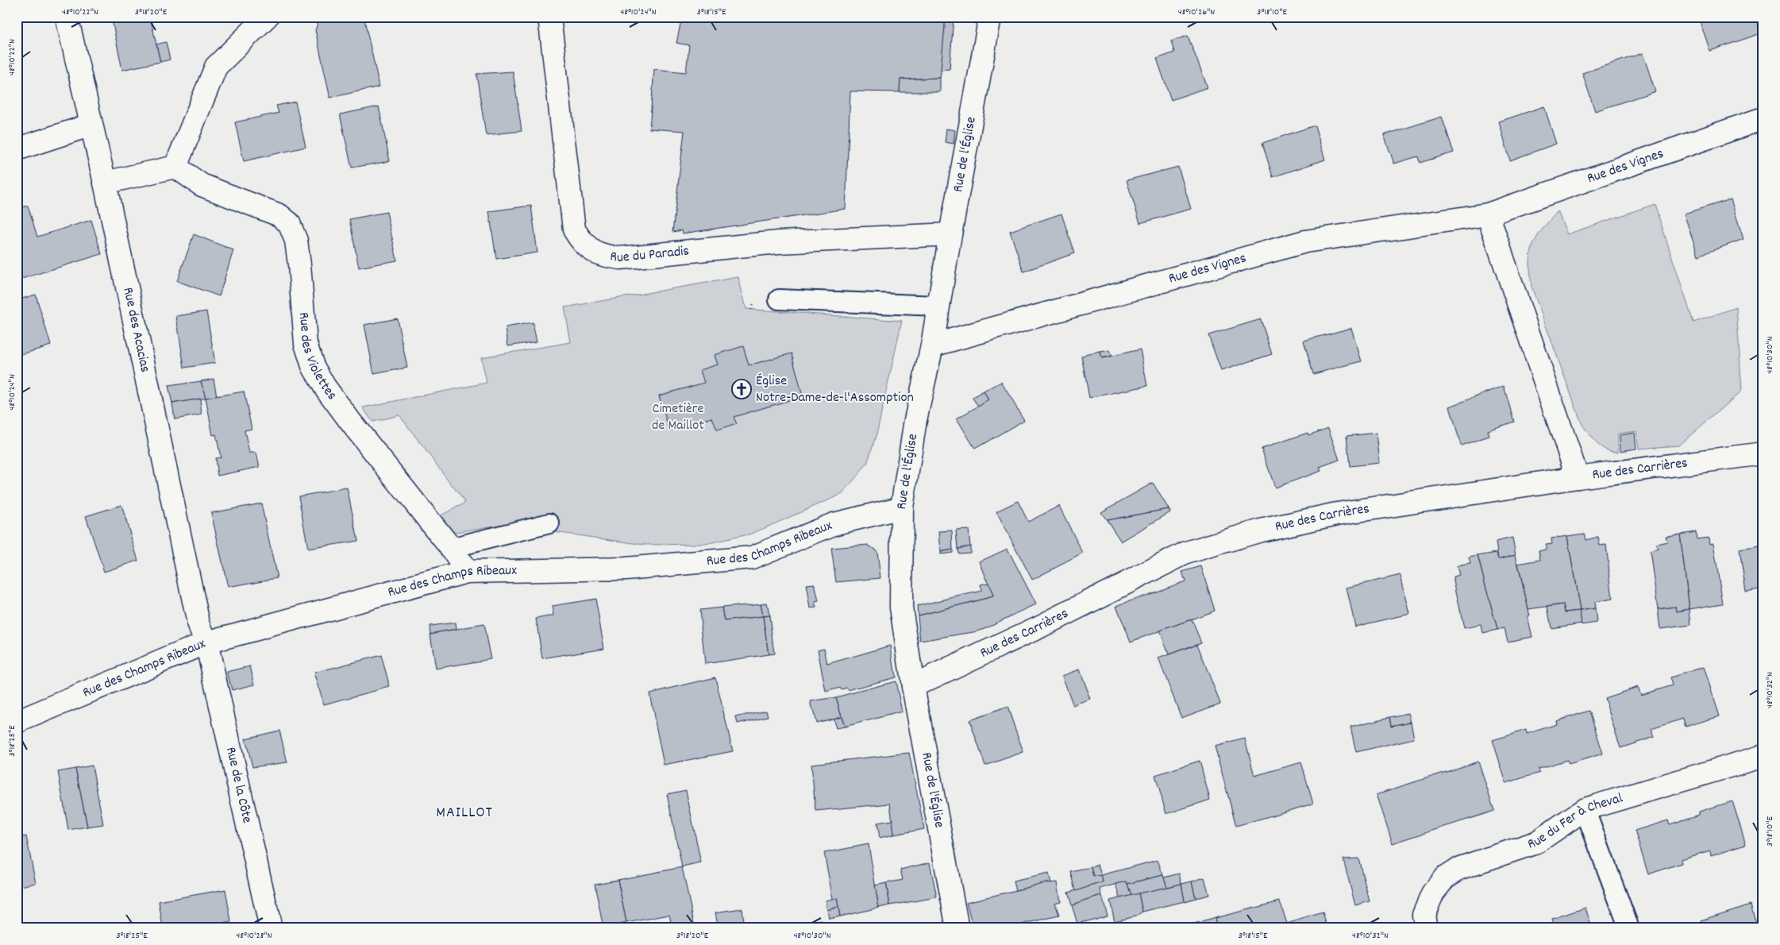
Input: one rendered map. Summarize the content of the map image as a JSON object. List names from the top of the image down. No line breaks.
{"streets":{"street":["Rue de l'Église","Rue des Vignes","Rue du Paradis","Rue des Acacias","Rue des Violettes","Rue des Carrières","Rue des Champs Ribeaux","Rue de la Côte","Rue du Fer à Cheval"]},"crossings":[["Rue de l'Église","Rue des Vignes"],["Rue de l'Église","Rue du Paradis"],["Rue de l'Église","Rue des Carrières"],["Rue de l'Église","Rue des Champs Ribeaux"],["Rue des Acacias","Rue des Champs Ribeaux"],["Rue des Acacias","Rue de la Côte"],["Rue des Violettes","Rue des Champs Ribeaux"],["Rue des Champs Ribeaux","Rue de la Côte"]],"districts":["MAILLOT"],"parks":["Cimetière de Maillot"],"places":{"church":["Église Notre-Dame-de-l'Assomption"]},"coordinates":["48°10'22\"N","3°18'20\"E","48°10'24\"N","3°18'15\"E","48°10'26\"N","3°18'10\"E","48°10'30\"N","48°10'32\"N","3°18'25\"E","48°10'28\"N"]}
